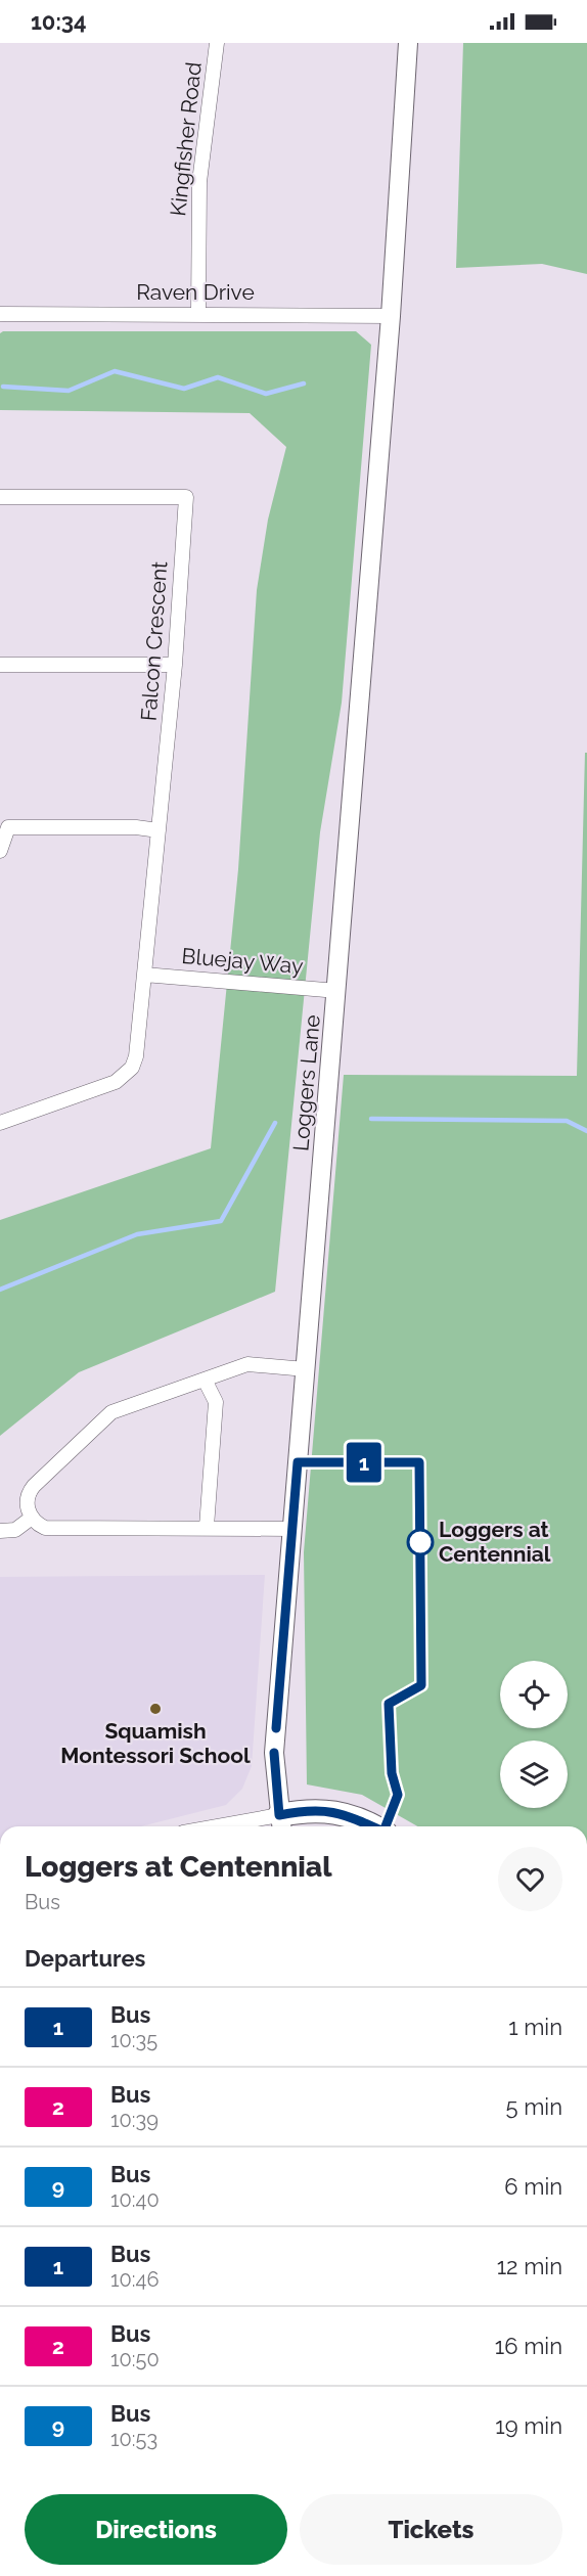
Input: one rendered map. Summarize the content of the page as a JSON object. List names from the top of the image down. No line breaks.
{"streets":{"street":["Kingfisher Road","Raven Drive","Falcon Crescent","Bluejay Way","Loggers Lane"]},"crossings":[["Kingfisher Road","Raven Drive"],["Raven Drive","Loggers Lane"],["Falcon Crescent","Bluejay Way"],["Bluejay Way","Loggers Lane"]],"places":["Loggers at Centennial","Squamish Montessori School"],"lines":["bus line 1"],"page":{"status":"10:34","on_map":"1","heading":[["Loggers at Centennial","Bus"],"Departures"],"list":[{"mark":"1","name":"Bus","note":"10:35","value":"1 min"},{"mark":"2","name":"Bus","note":"10:39","value":"5 min"},{"mark":"9","name":"Bus","note":"10:40","value":"6 min"},{"mark":"1","name":"Bus","note":"10:46","value":"12 min"},{"mark":"2","name":"Bus","note":"10:50","value":"16 min"},{"mark":"9","name":"Bus","note":"10:53","value":"19 min"}],"buttons":["Directions","Tickets"]}}
